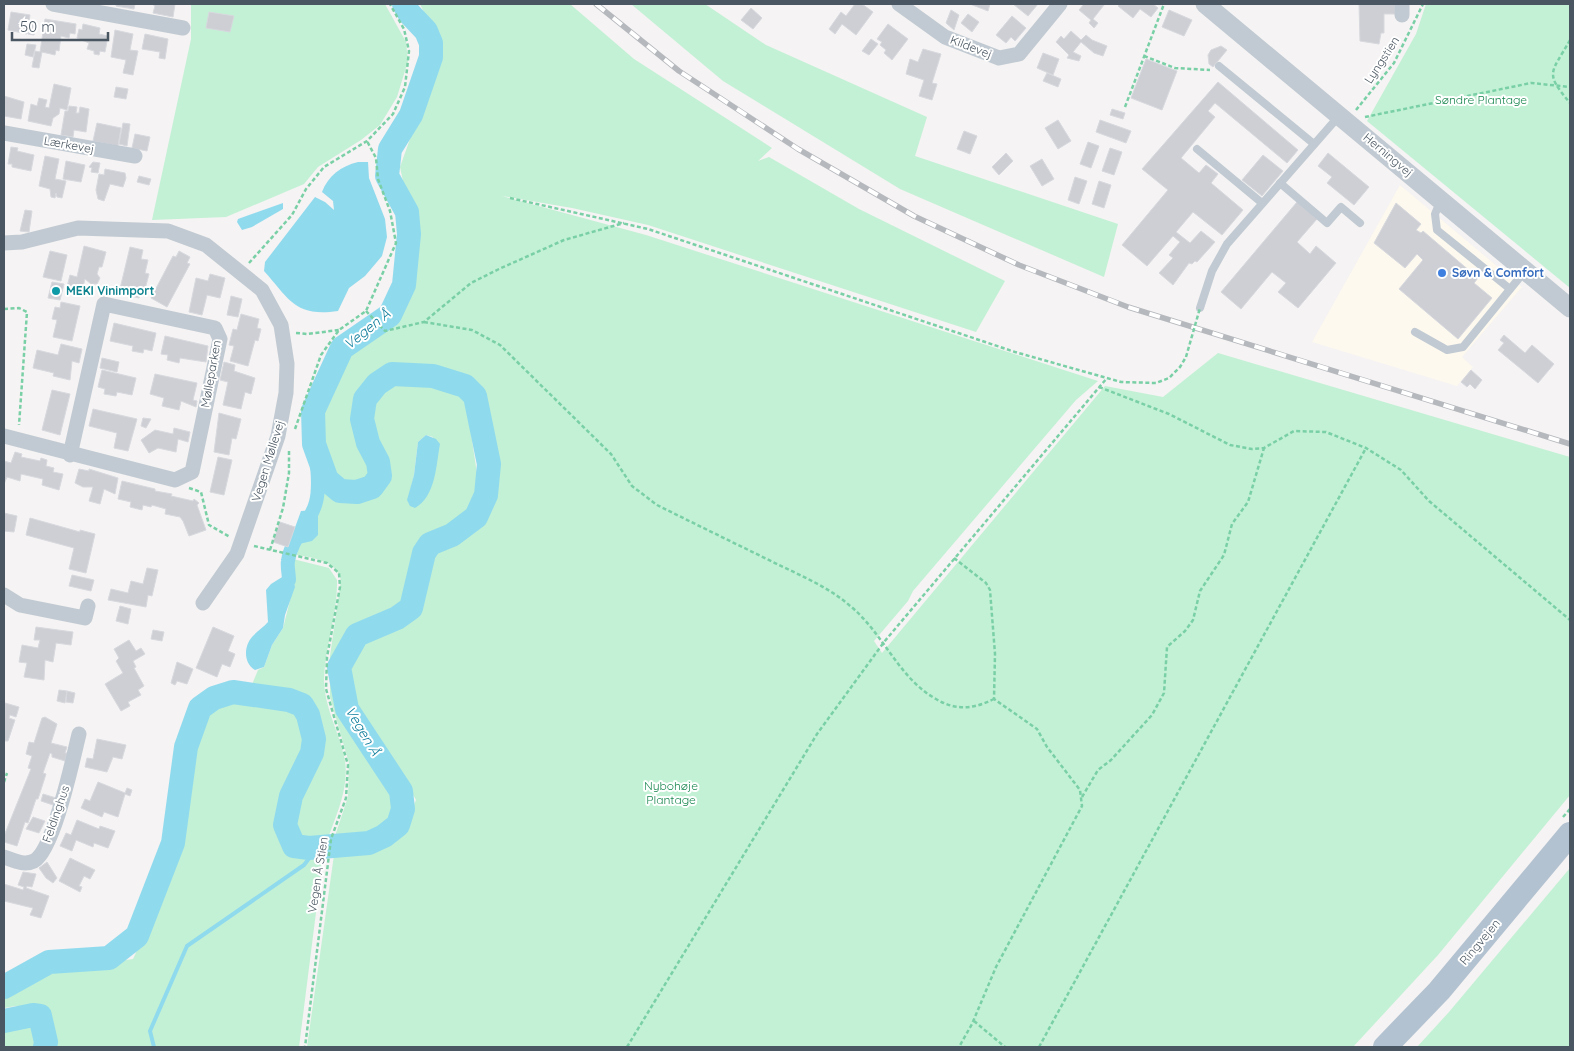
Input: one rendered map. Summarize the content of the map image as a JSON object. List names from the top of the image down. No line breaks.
{"streets":{"main road":["Ringvejen"],"street":["Kildevej","Lærkevej","Herningvej","Mølleparken","Vegen Møllevej","Feldinghus"],"path":["Lyngstien","Vegen Å Stien"]},"crossings":[["Lyngstien","Herningvej"],["Mølleparken","Vegen Å Stien"],["Vegen Møllevej","Vegen Å Stien"]],"water":["Vegen Å"],"parks":["Søndre Plantage","Nybohøje Plantage"],"places":["Søvn & Comfort","MEKI Vinimport"],"scale_bar":"50 m"}
